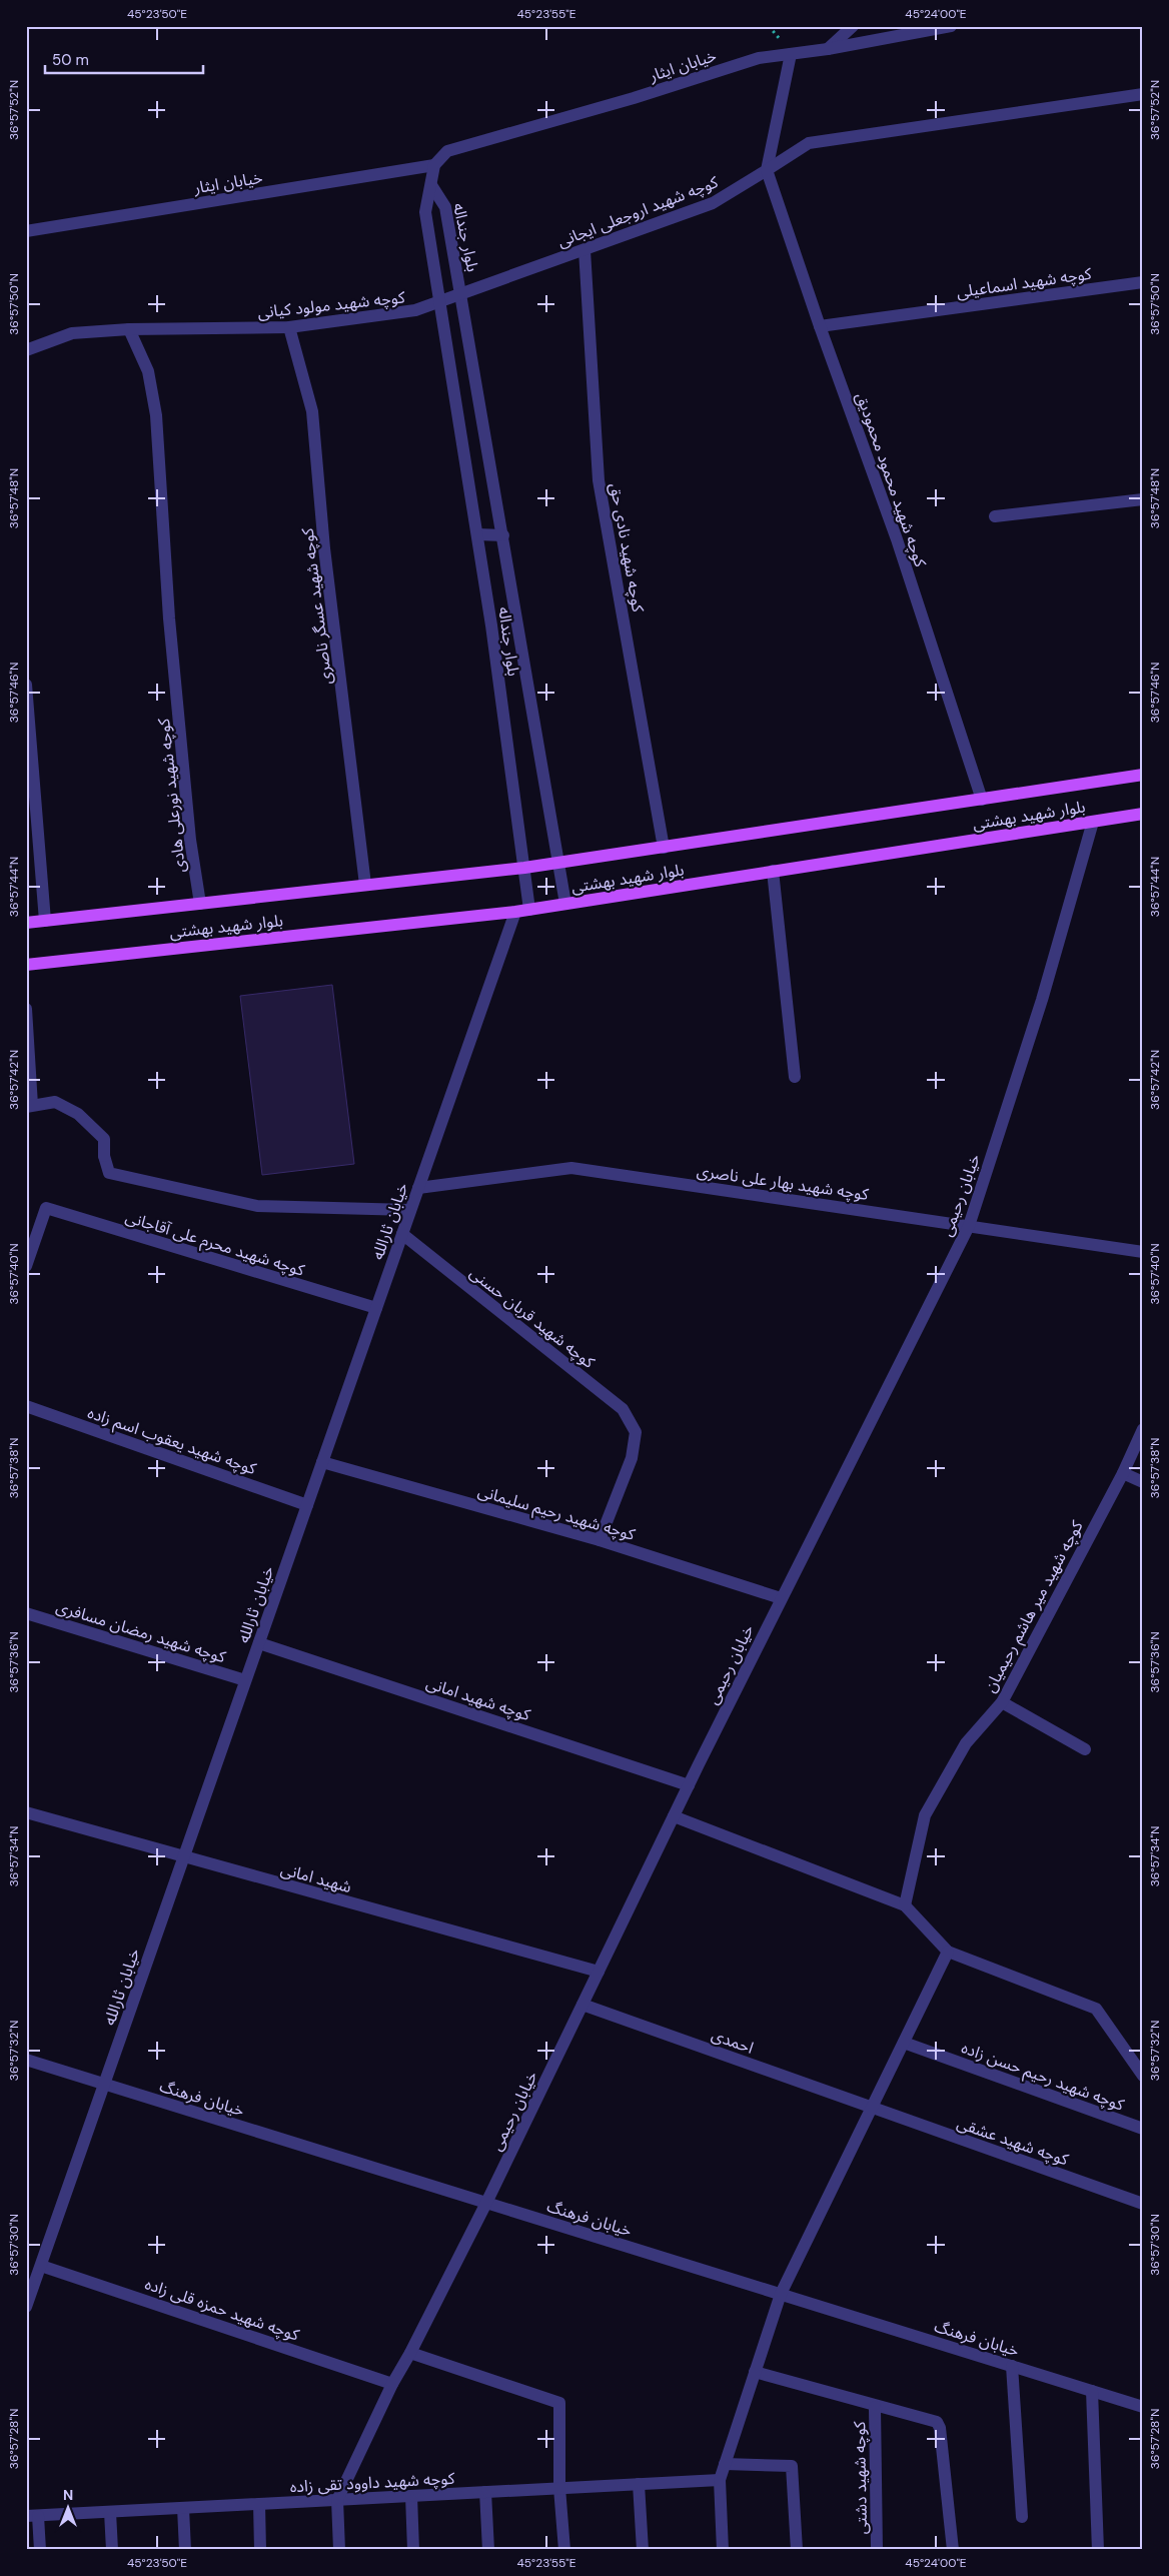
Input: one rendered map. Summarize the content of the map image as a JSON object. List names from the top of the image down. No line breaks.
{"streets":{"main road":["بلوار شهید بهشتی"],"street":["خیابان ایثار","کوچه شهید اروجعلی ایجانی","بلوار جنداله","کوچه شهید اسماعیلی","کوچه شهید مولود کیانی","کوچه شهید محمود محمودیق","کوچه شهید نادی حق","کوچه شهید عسگر ناصری","کوچه شهید نورعلی هادی","کوچه شهید بهار علی ناصری","خیابان رحیمی","خیابان ثارالله","کوچه شهید محرم علی آقاجانی","کوچه شهید قربان حسنی","کوچه شهید یعقوب اسم زاده","کوچه شهید رحیم سلیمانی","کوچه شهید میر هاشم رحیمیان","کوچه شهید رمضان مسافری","کوچه شهید امانی","شهید امانی","احمدی","کوچه شهید رحیم حسن زاده","خیابان فرهنگ","کوچه شهید عشقی","کوچه شهید حمزه قلی زاده","کوچه شهید دشتی","کوچه شهید داوود تقی زاده"]},"crossings":[["کوچه شهید اروجعلی ایجانی","بلوار جنداله"],["کوچه شهید اروجعلی ایجانی","کوچه شهید مولود کیانی"],["کوچه شهید اروجعلی ایجانی","کوچه شهید محمود محمودیق"],["کوچه شهید اروجعلی ایجانی","کوچه شهید نادی حق"],["بلوار جنداله","کوچه شهید مولود کیانی"],["بلوار جنداله","بلوار شهید بهشتی"],["کوچه شهید اسماعیلی","کوچه شهید محمود محمودیق"],["کوچه شهید مولود کیانی","کوچه شهید عسگر ناصری"],["کوچه شهید مولود کیانی","کوچه شهید نورعلی هادی"],["کوچه شهید محمود محمودیق","بلوار شهید بهشتی"],["کوچه شهید نادی حق","بلوار شهید بهشتی"],["کوچه شهید عسگر ناصری","بلوار شهید بهشتی"],["کوچه شهید نورعلی هادی","بلوار شهید بهشتی"],["بلوار شهید بهشتی","خیابان رحیمی"],["بلوار شهید بهشتی","خیابان ثارالله"],["کوچه شهید بهار علی ناصری","خیابان رحیمی"],["کوچه شهید بهار علی ناصری","خیابان ثارالله"],["خیابان رحیمی","کوچه شهید رحیم سلیمانی"],["خیابان رحیمی","کوچه شهید امانی"],["خیابان رحیمی","شهید امانی"],["خیابان رحیمی","احمدی"],["خیابان رحیمی","خیابان فرهنگ"],["خیابان رحیمی","کوچه شهید حمزه قلی زاده"],["خیابان رحیمی","کوچه شهید داوود تقی زاده"],["خیابان ثارالله","کوچه شهید محرم علی آقاجانی"],["خیابان ثارالله","کوچه شهید قربان حسنی"],["خیابان ثارالله","کوچه شهید یعقوب اسم زاده"],["خیابان ثارالله","کوچه شهید رحیم سلیمانی"],["خیابان ثارالله","کوچه شهید رمضان مسافری"],["خیابان ثارالله","کوچه شهید امانی"],["خیابان ثارالله","شهید امانی"],["خیابان ثارالله","خیابان فرهنگ"],["خیابان ثارالله","کوچه شهید حمزه قلی زاده"],["کوچه شهید قربان حسنی","کوچه شهید رحیم سلیمانی"],["احمدی","کوچه شهید عشقی"]],"scale_bar":"50 m","north":"top","coordinates":["45°23'50\"E","45°23'55\"E","45°24'00\"E","36°57'52\"N","36°57'50\"N","36°57'48\"N","36°57'46\"N","36°57'44\"N","36°57'42\"N","36°57'40\"N","36°57'38\"N","36°57'36\"N","36°57'34\"N","36°57'32\"N","36°57'30\"N","36°57'28\"N"]}
